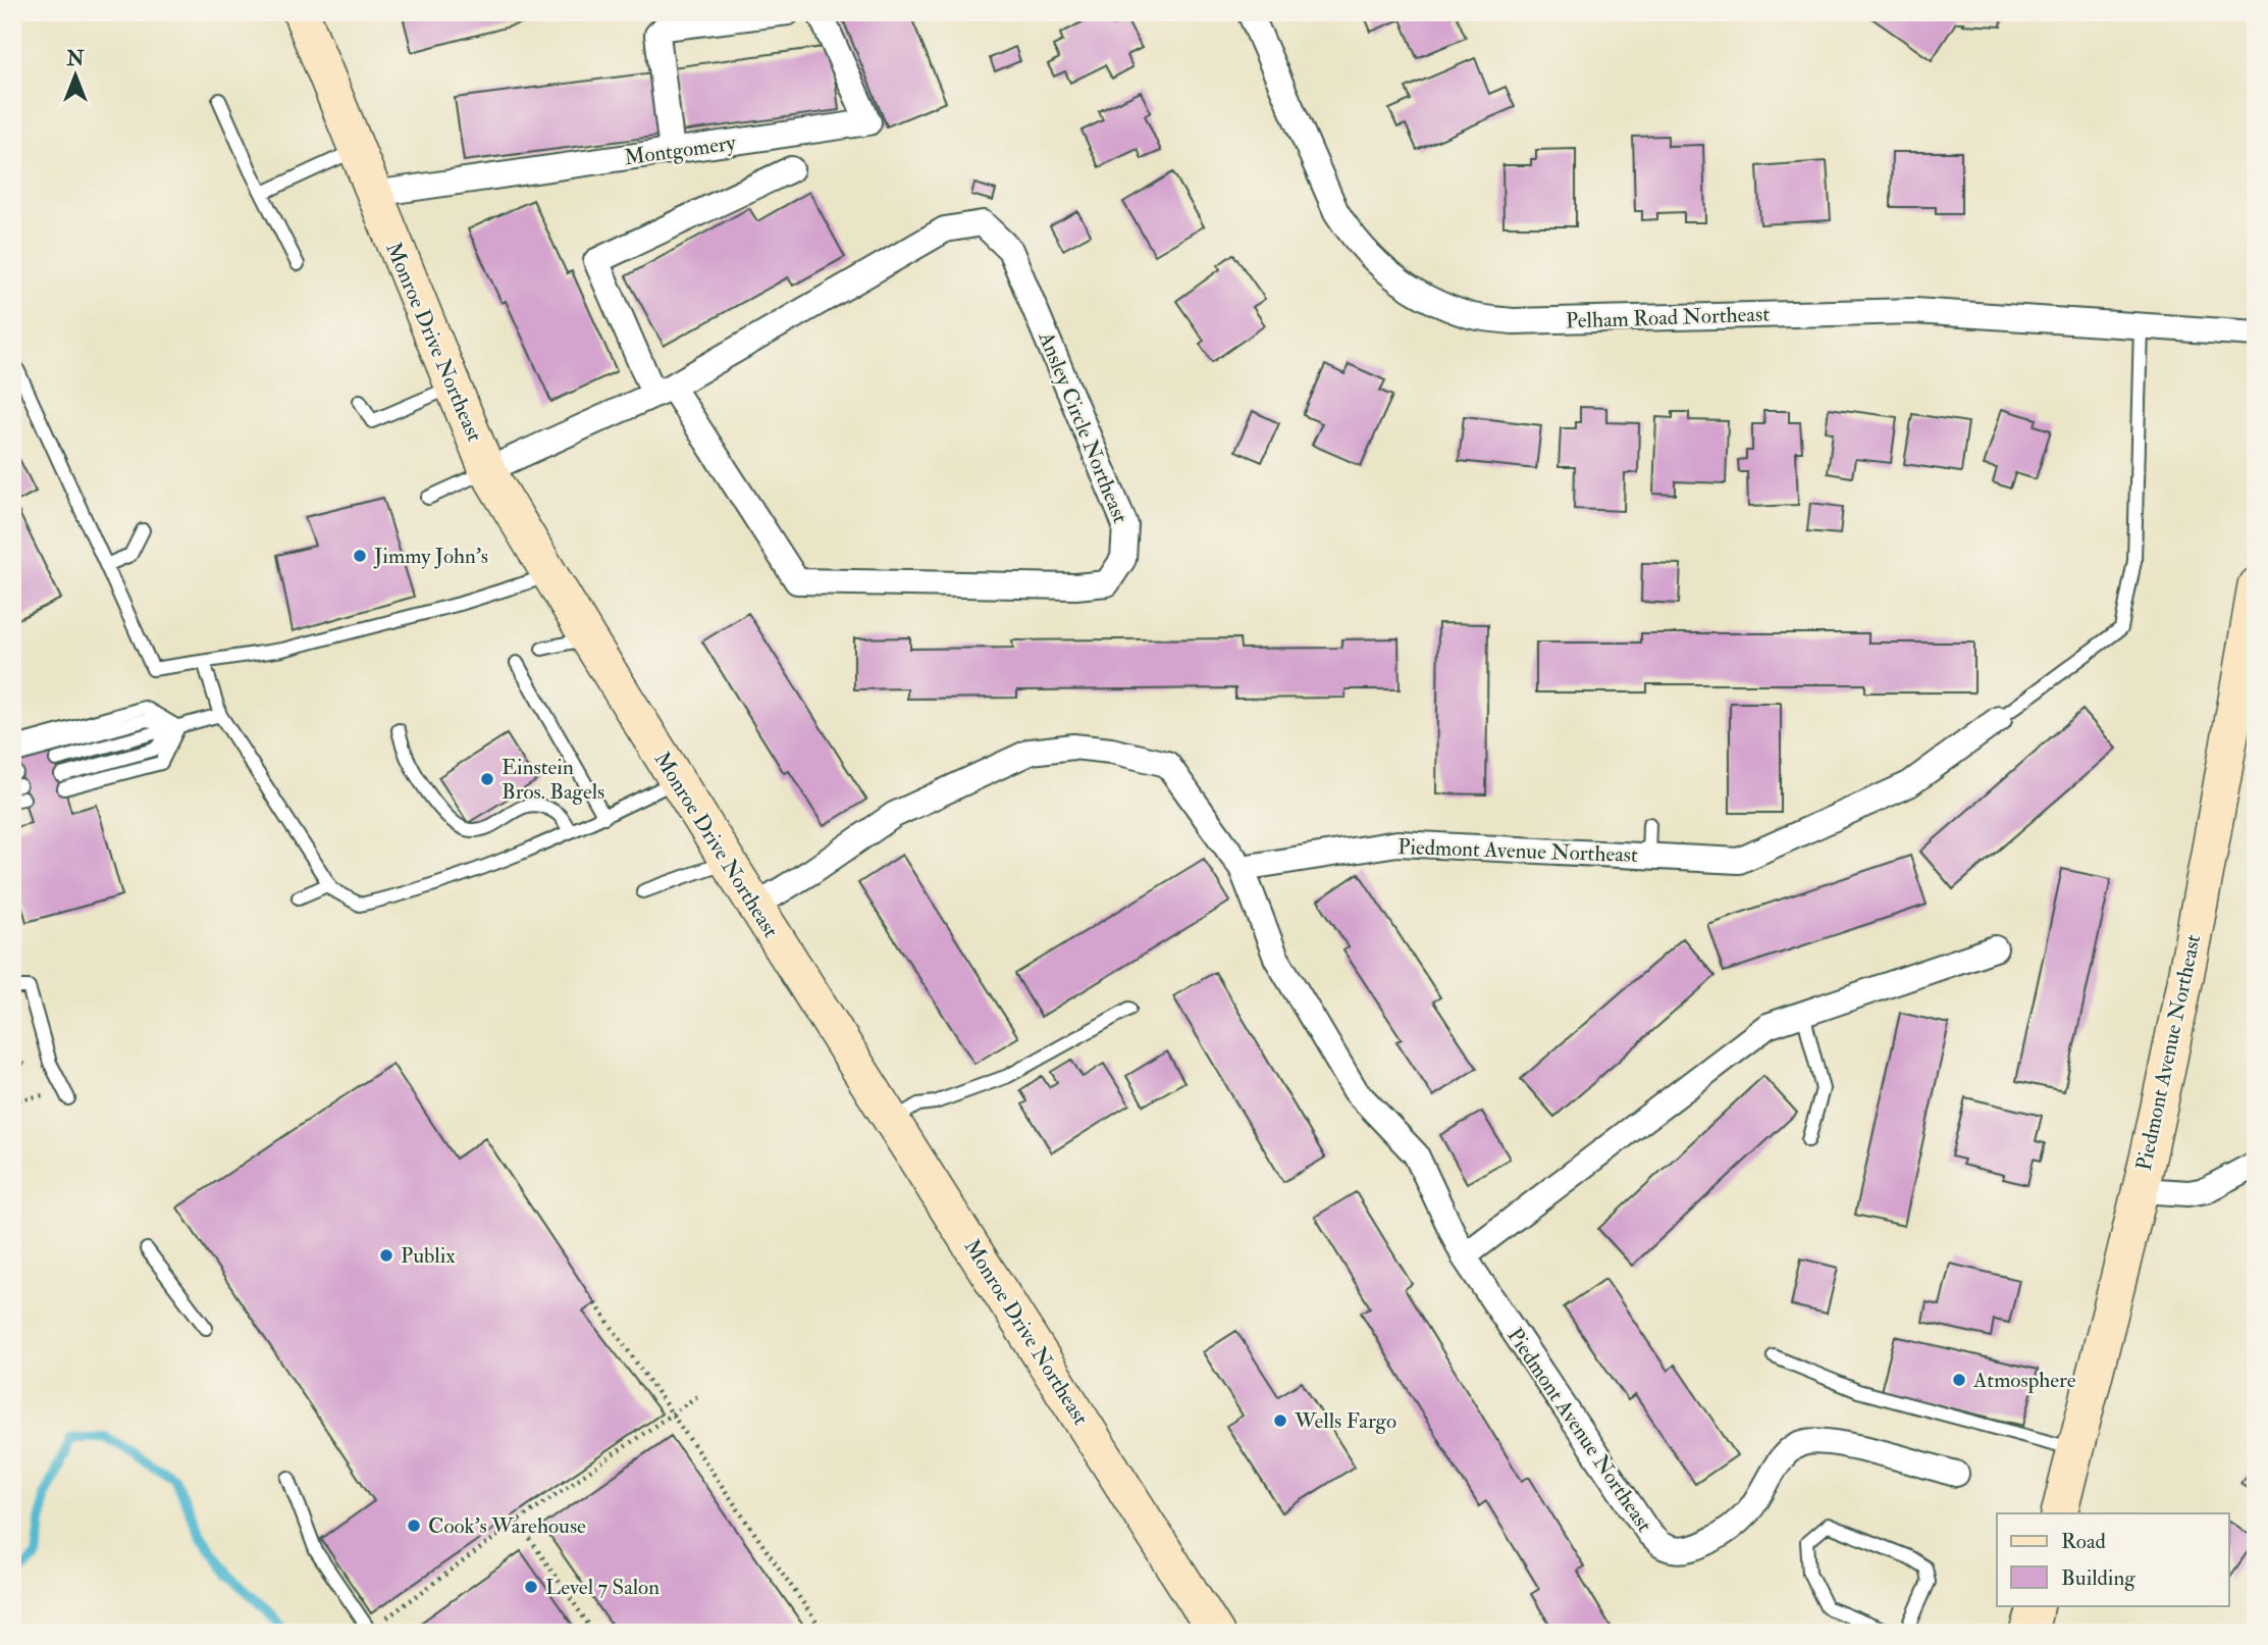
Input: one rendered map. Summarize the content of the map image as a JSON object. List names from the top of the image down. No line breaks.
{"streets":{"main road":["Monroe Drive Northeast","Piedmont Avenue Northeast"],"street":["Montgomery","Pelham Road Northeast","Ansley Circle Northeast"]},"crossings":[["Montgomery","Monroe Drive Northeast"],["Monroe Drive Northeast","Ansley Circle Northeast"]],"places":["Jimmy John's","Einstein Bros. Bagels","Publix","Atmosphere","Wells Fargo","Cook's Warehouse","Level 7 Salon"],"legend":["Road","Building"],"north":"top"}
